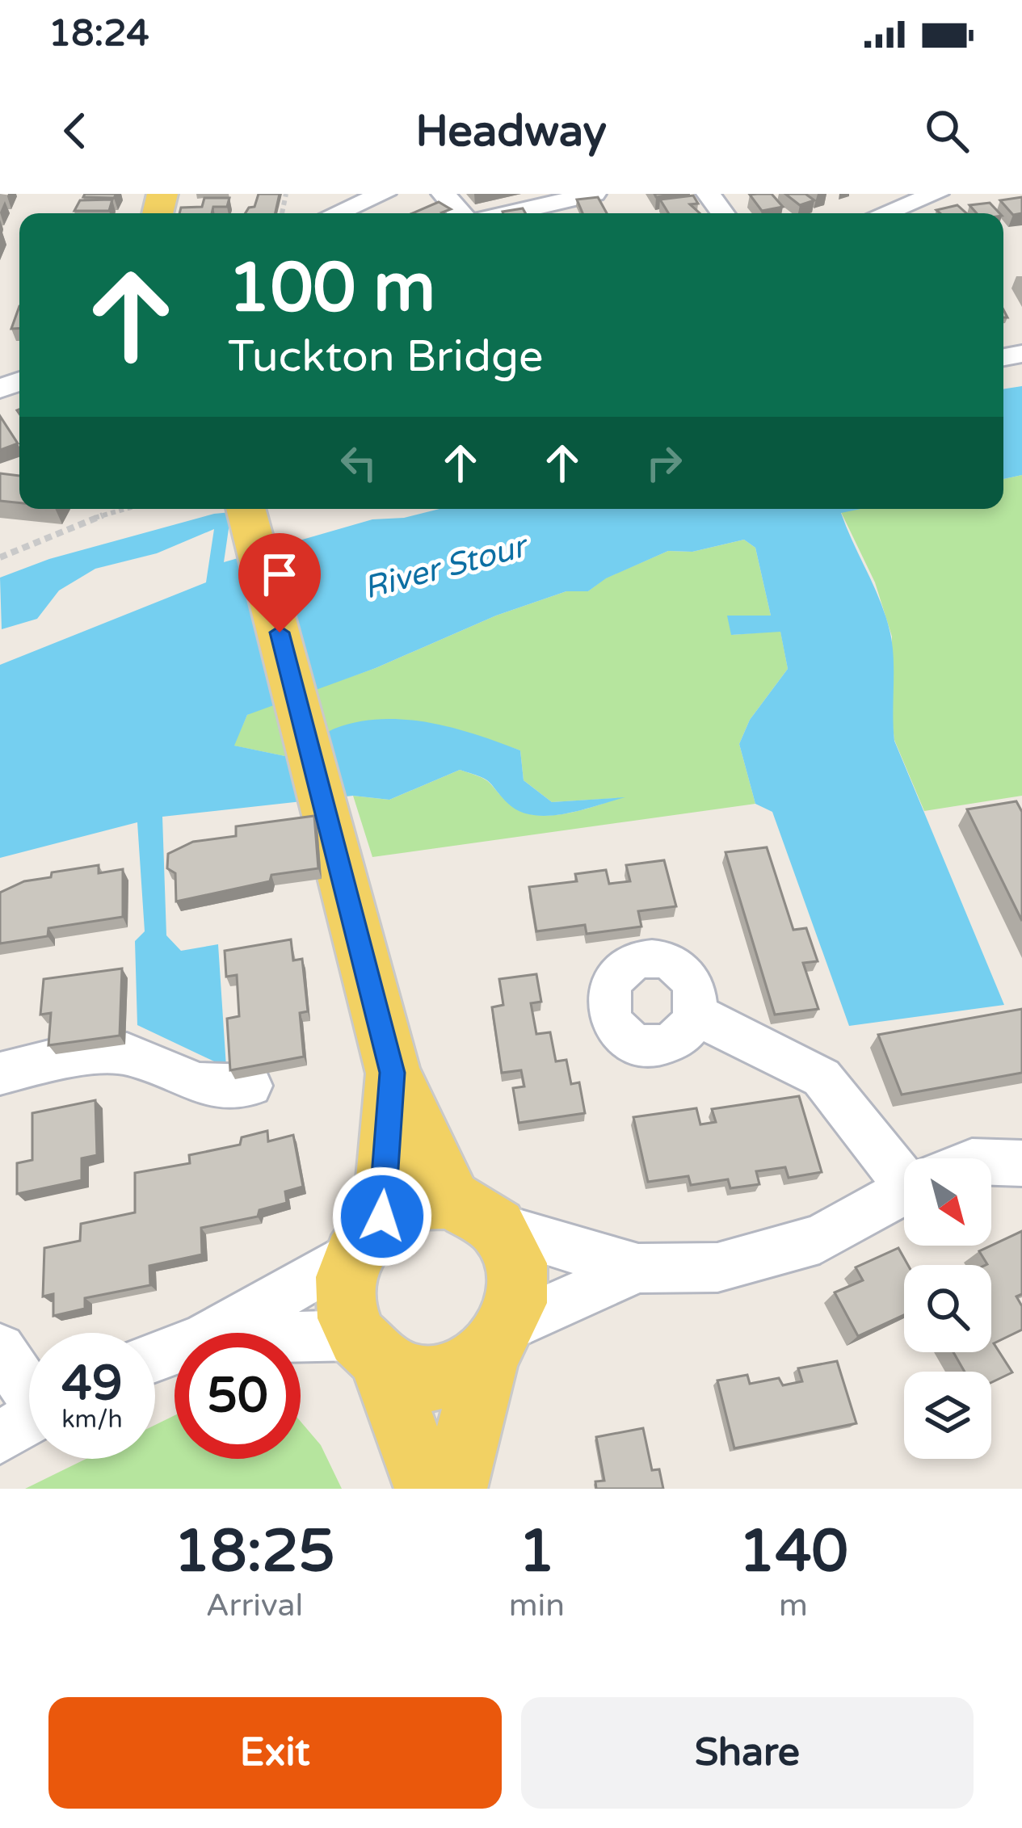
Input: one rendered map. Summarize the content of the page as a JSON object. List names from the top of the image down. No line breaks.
{"water":["River Stour"],"north":"bottom right","page":{"status":"18:24","header":"Headway","turn":["100 m","Tuckton Bridge"],"speed":"49 km/h","limit":"50","eta":["18:25","Arrival","1","min","140","m"],"buttons":["Exit","Share"]}}
